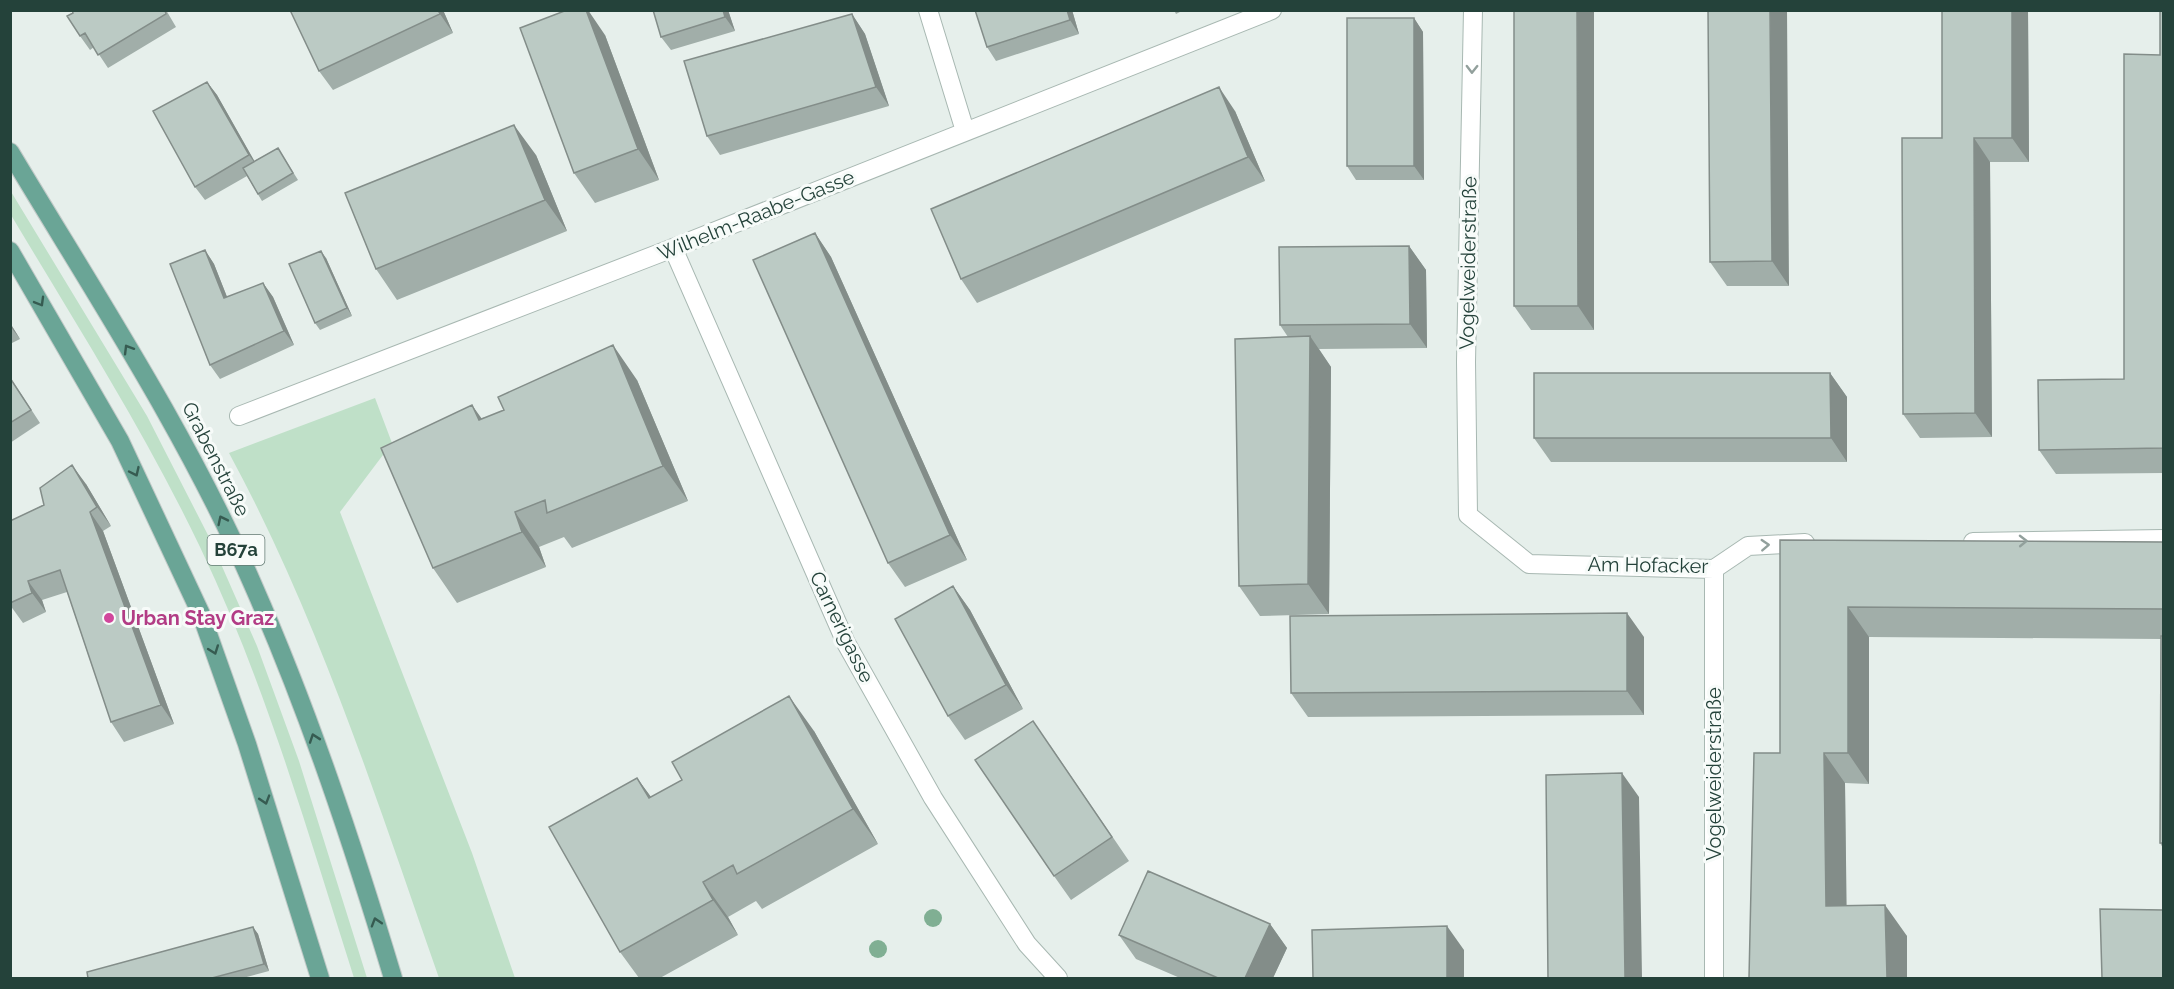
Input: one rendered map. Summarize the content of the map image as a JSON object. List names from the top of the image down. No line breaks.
{"streets":{"main road":["Grabenstraße","B67a"],"street":["Wilhelm-Raabe-Gasse","Vogelweiderstraße","Am Hofacker","Carnerigasse"]},"crossings":[["Wilhelm-Raabe-Gasse","Carnerigasse"],["Vogelweiderstraße","Am Hofacker"]],"one_way":["Vogelweiderstraße"],"places":["Urban Stay Graz"]}
